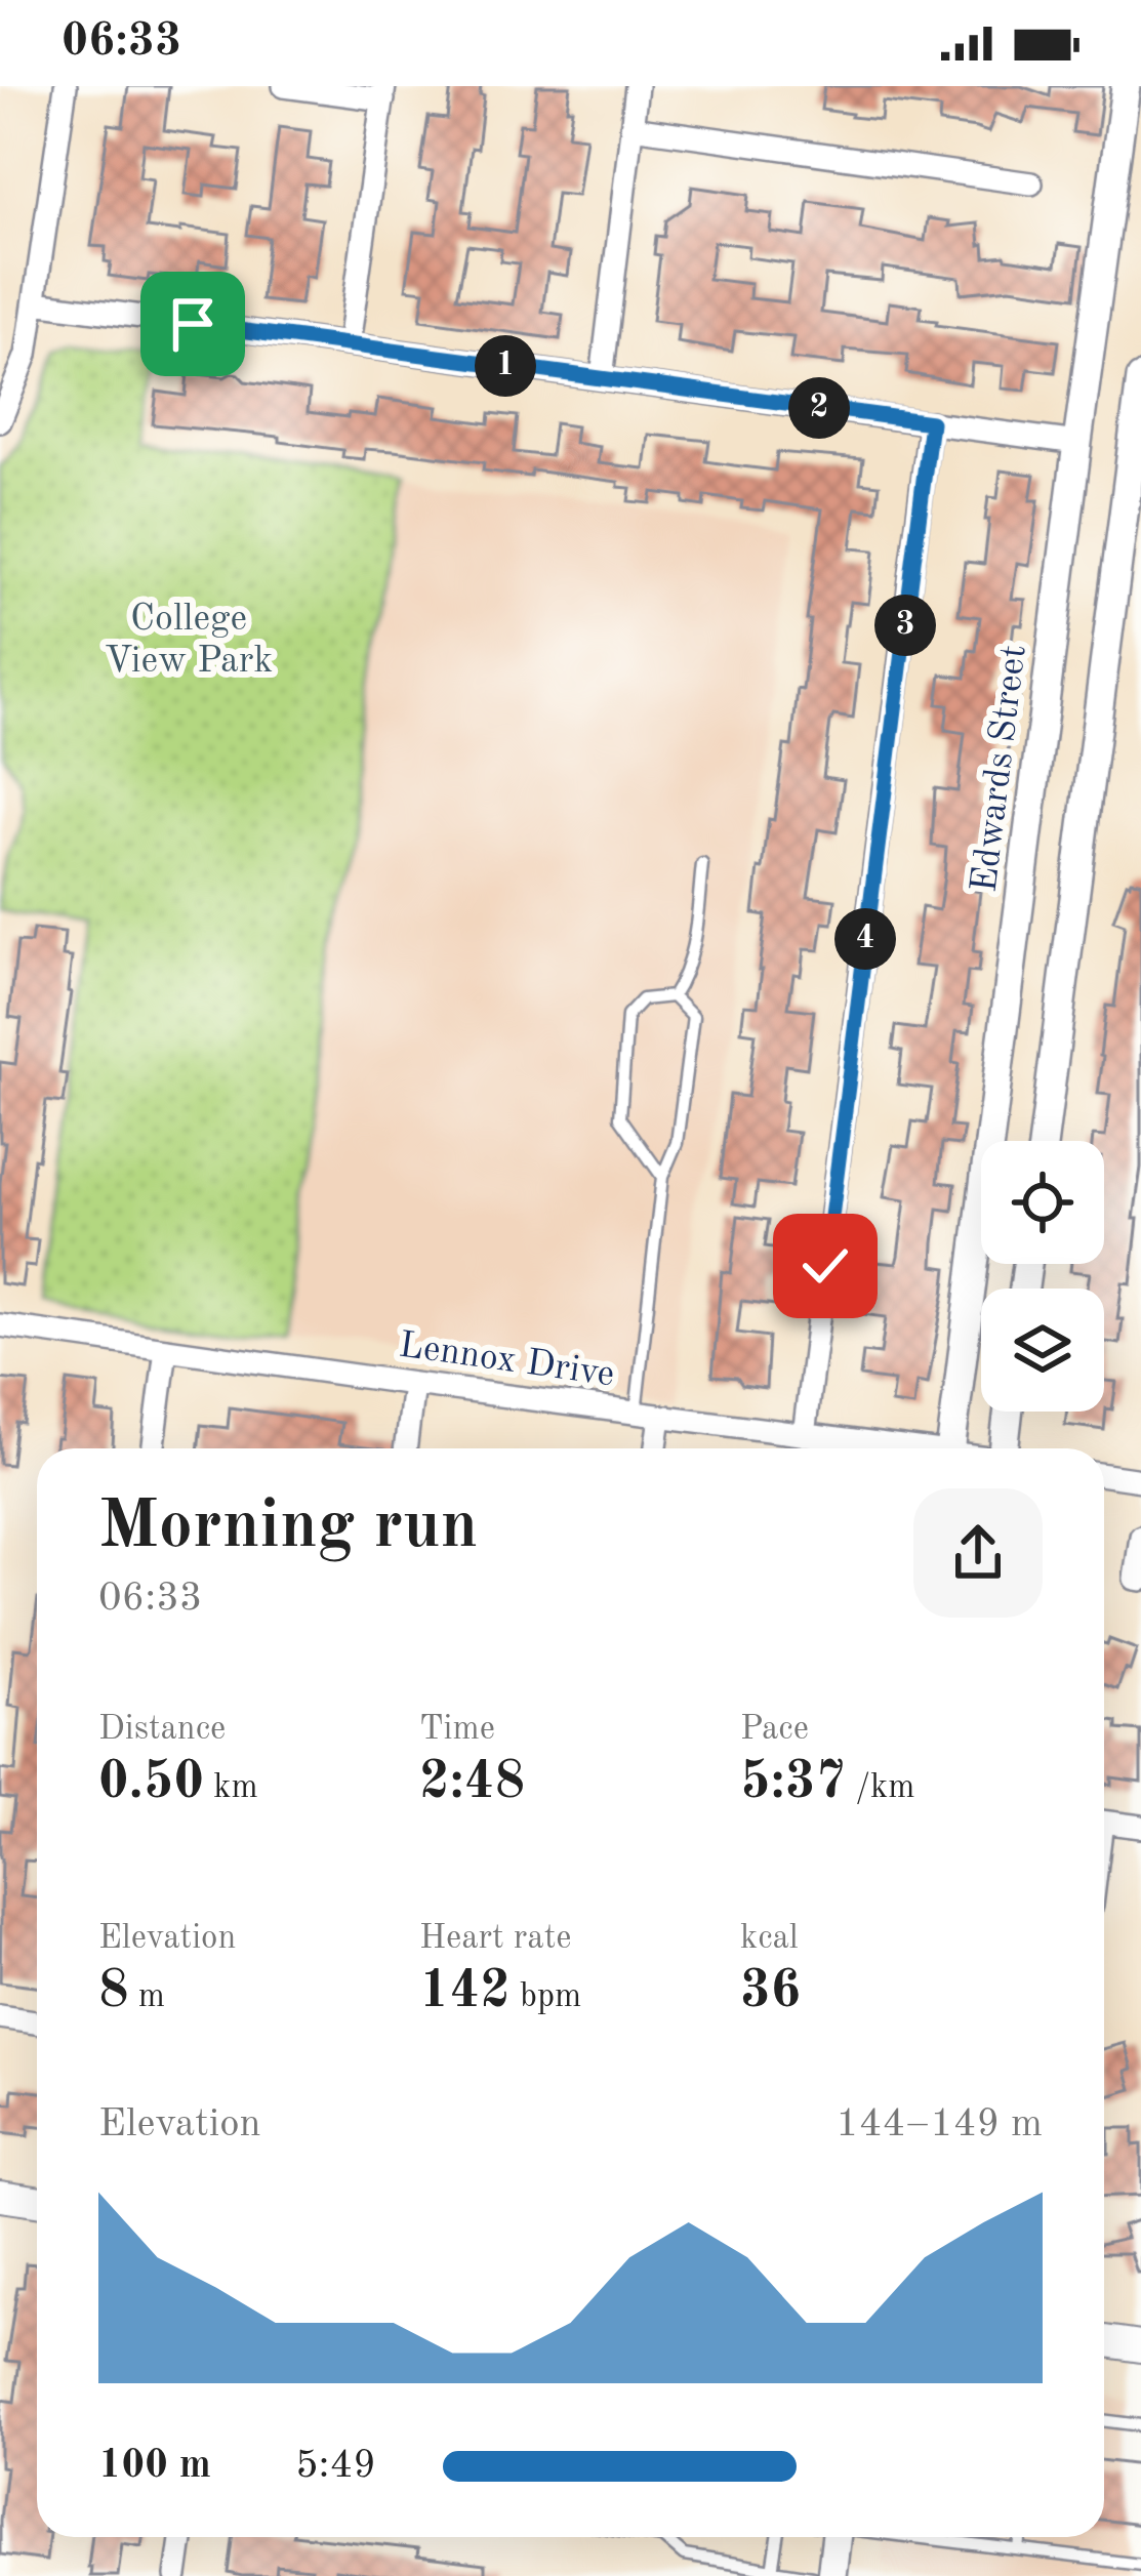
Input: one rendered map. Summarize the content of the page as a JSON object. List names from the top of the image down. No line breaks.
{"streets":{"main road":["Edwards Street"],"street":["Lennox Drive"]},"parks":["College View Park"],"page":{"status":"06:33","pins":["1","2","3","4"],"heading":["Morning run","06:33"],"stats":[["Distance","0.50 km"],["Time","2:48"],["Pace","5:37 /km"],["Elevation","8 m"],["Heart rate","142 bpm"],["kcal","36"]],"chart":["Elevation","144–149 m"],"list":[{"name":"100 m","note":"5:49"}]}}
